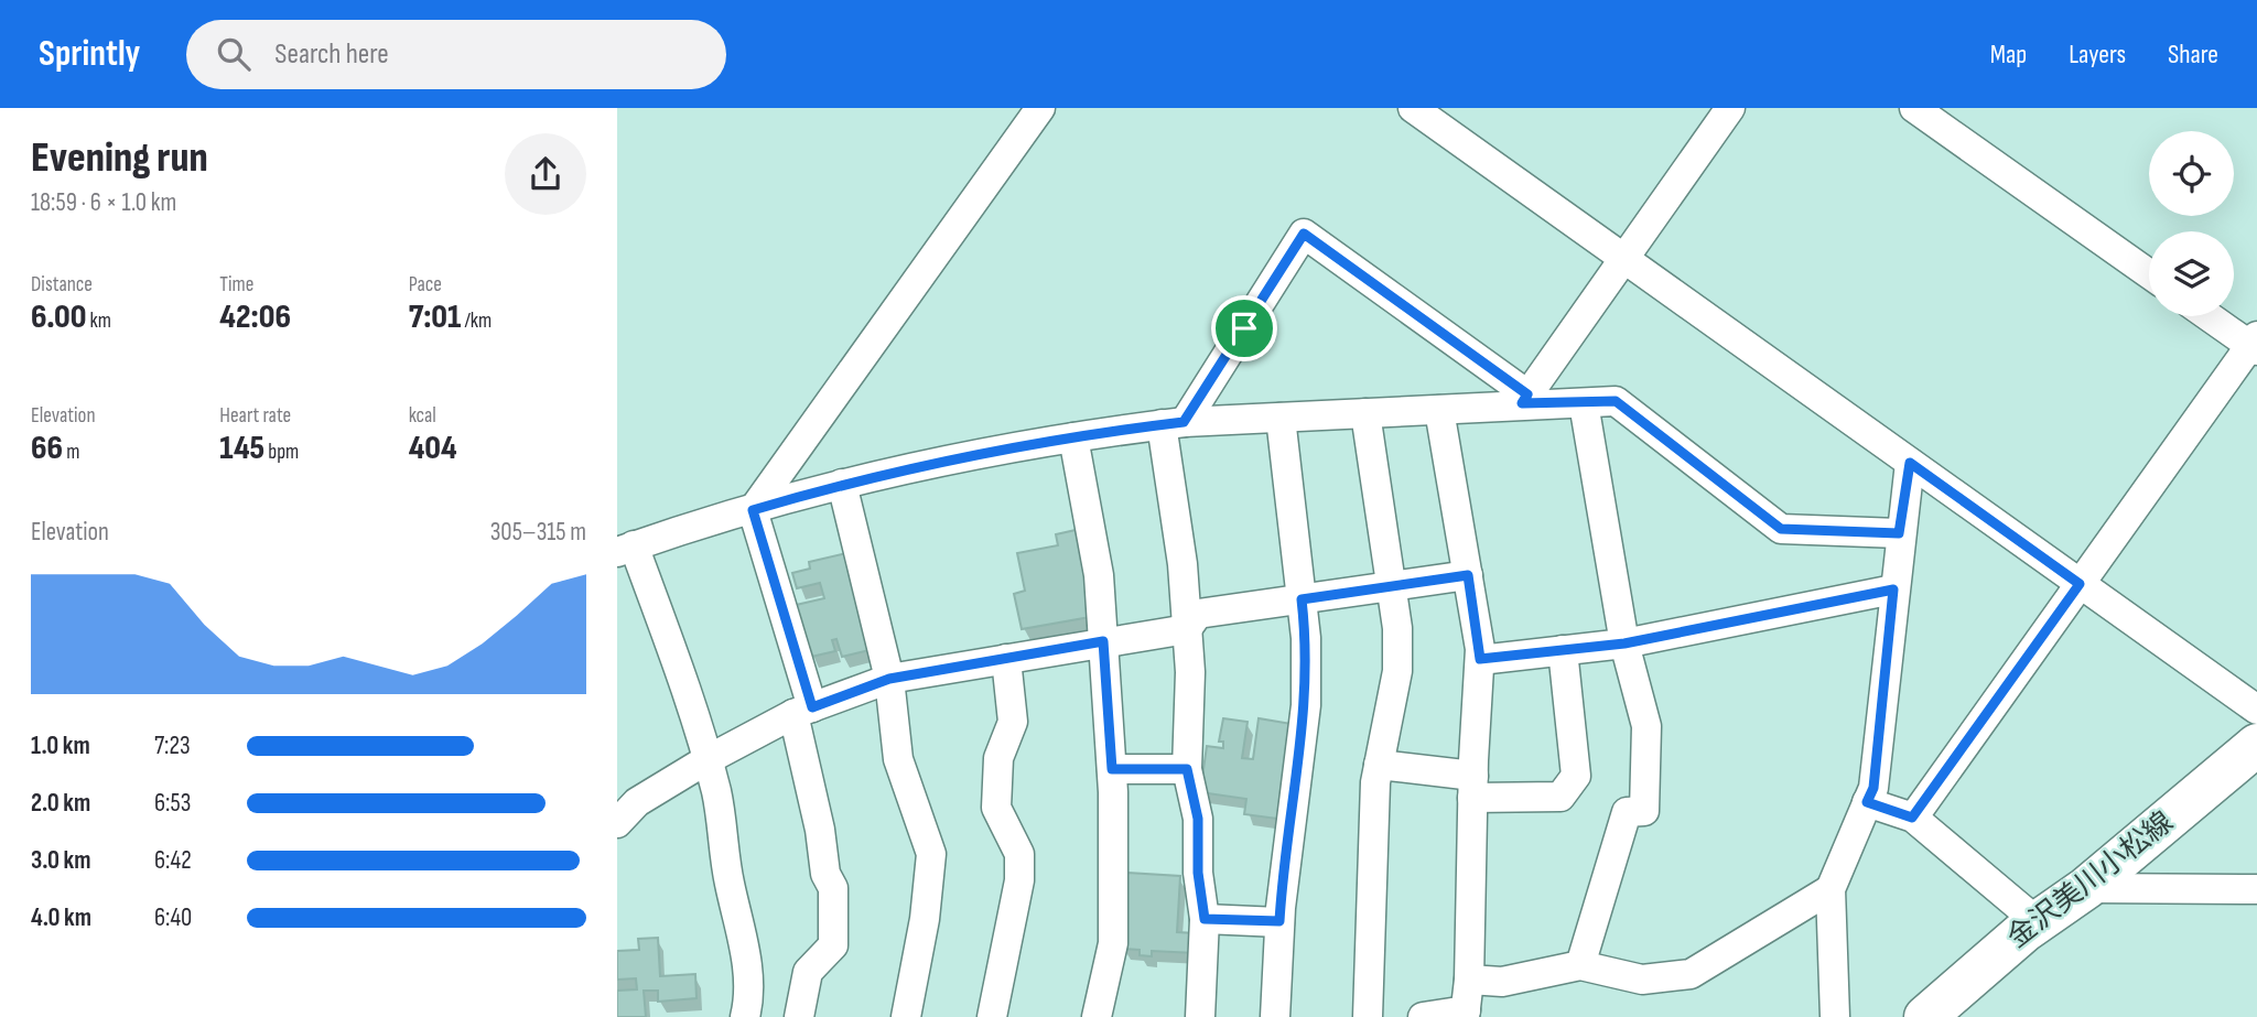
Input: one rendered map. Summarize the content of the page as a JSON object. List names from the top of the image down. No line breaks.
{"streets":{"main road":["金沢美川小松線"]},"page":{"header":"Sprintly","search":"Search here","nav":["Map","Layers","Share"],"heading":["Evening run","18:59 · 6 × 1.0 km"],"stats":[["Distance","6.00 km"],["Time","42:06"],["Pace","7:01 /km"],["Elevation","66 m"],["Heart rate","145 bpm"],["kcal","404"]],"chart":["Elevation","305–315 m"],"list":[{"name":"1.0 km","note":"7:23"},{"name":"2.0 km","note":"6:53"},{"name":"3.0 km","note":"6:42"},{"name":"4.0 km","note":"6:40"}]}}
